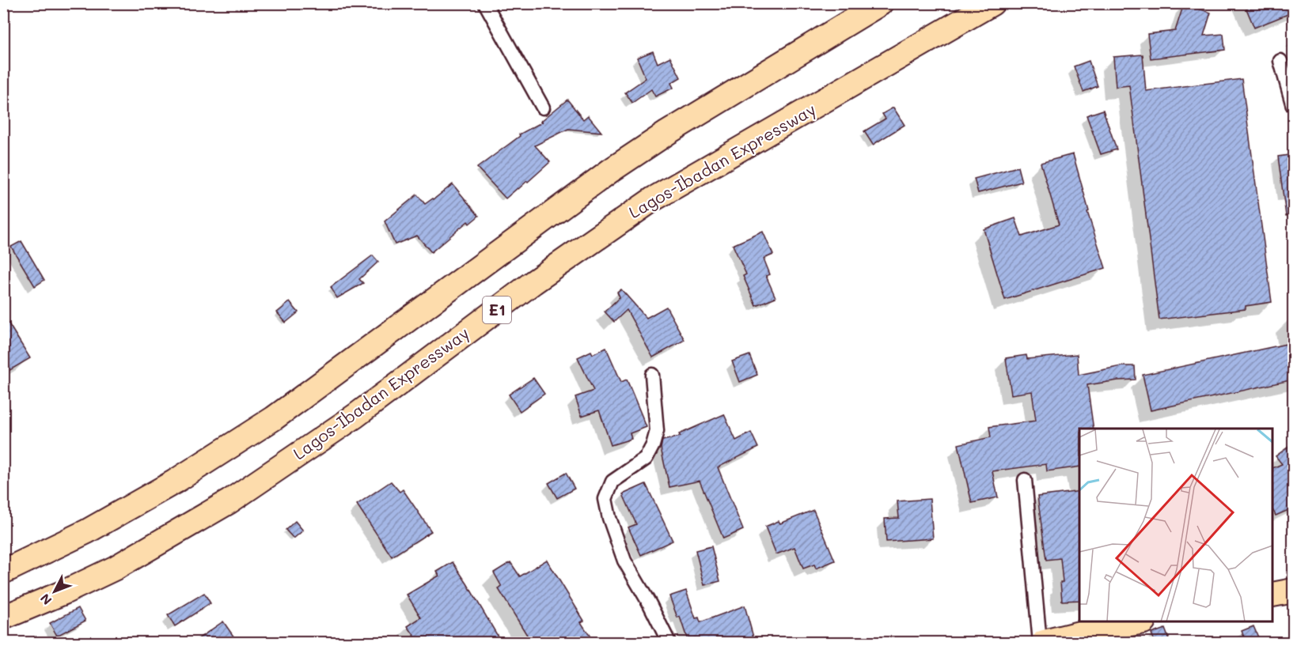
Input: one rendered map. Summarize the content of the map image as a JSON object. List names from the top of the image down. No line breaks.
{"streets":{"highway":["Lagos-Ibadan Expressway","E1"]},"north":"bottom left"}
